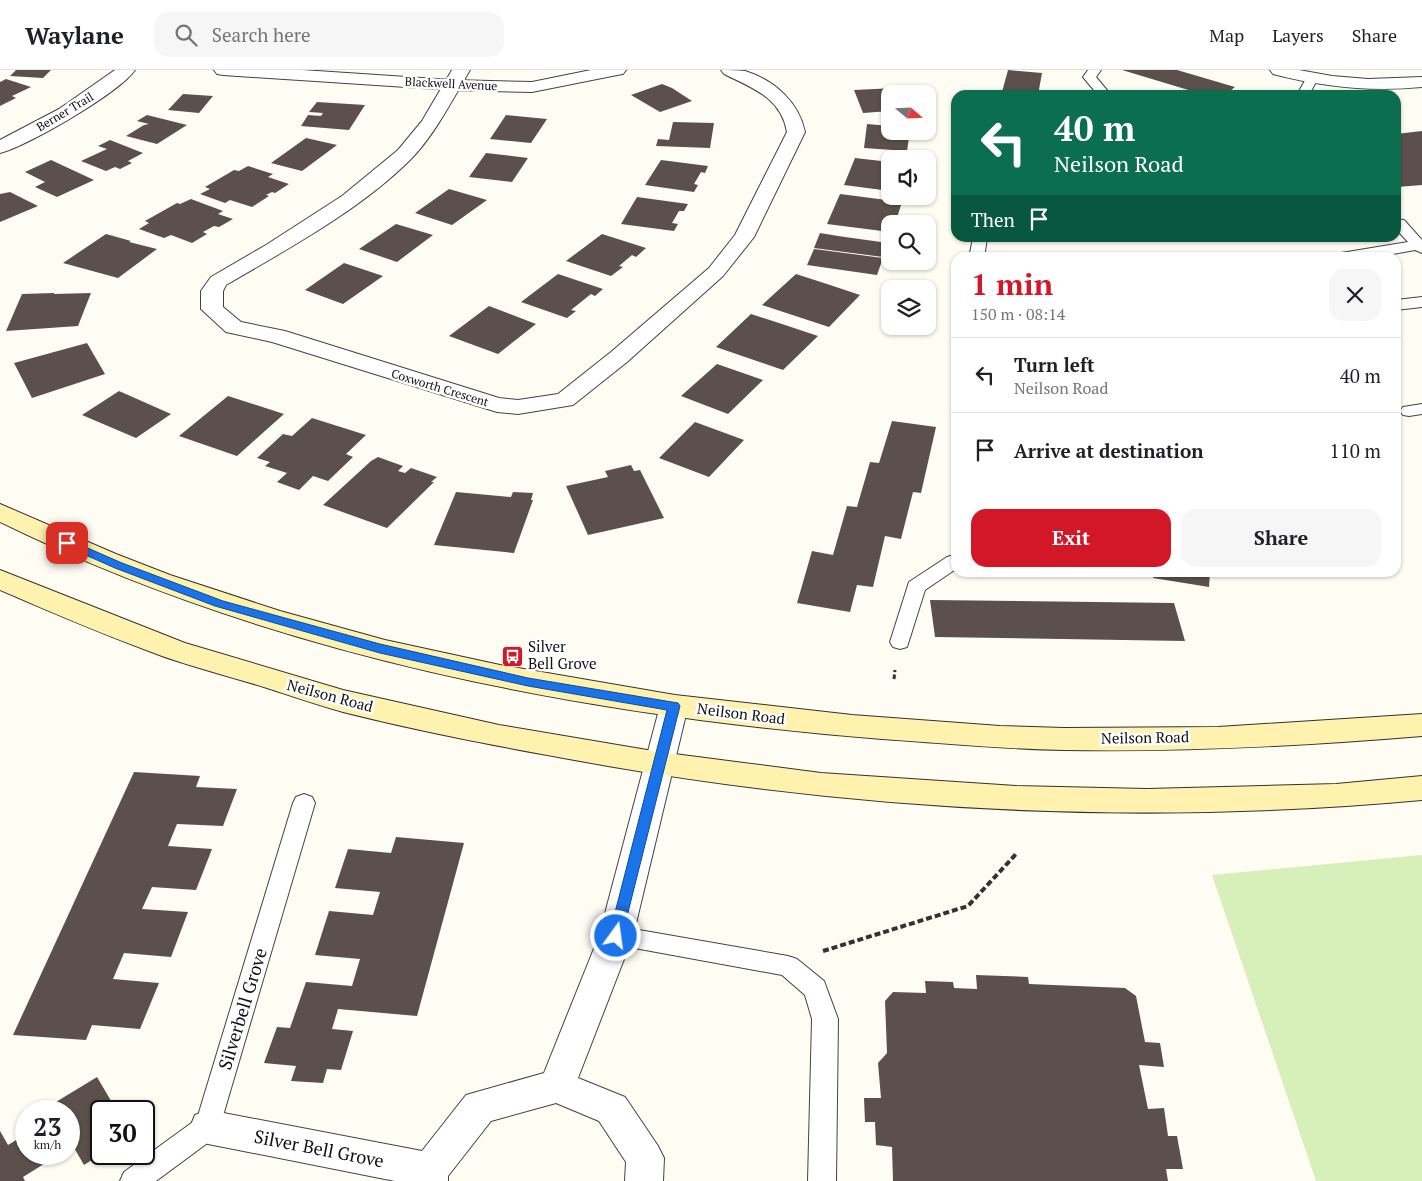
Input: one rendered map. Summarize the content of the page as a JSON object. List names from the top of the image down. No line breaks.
{"streets":{"main road":["Neilson Road"],"street":["Blackwell Avenue","Berner Trail","Coxworth Crescent","Silver Bell Grove"],"lane":["Silverbell Grove"]},"crossings":[["Blackwell Avenue","Coxworth Crescent"],["Silverbell Grove","Silver Bell Grove"]],"places":{"bus stop":["Silver Bell Grove"]},"north":"right","page":{"header":"Waylane","search":"Search here","nav":["Map","Layers","Share"],"turn":["40 m","Neilson Road"],"then":"Then","heading":["1 min","150 m · 08:14"],"list":[{"name":"Turn left","note":"Neilson Road","value":"40 m"},{"name":"Arrive at destination","value":"110 m"}],"buttons":["Exit","Share"],"speed":"23 km/h","limit":"30"}}
